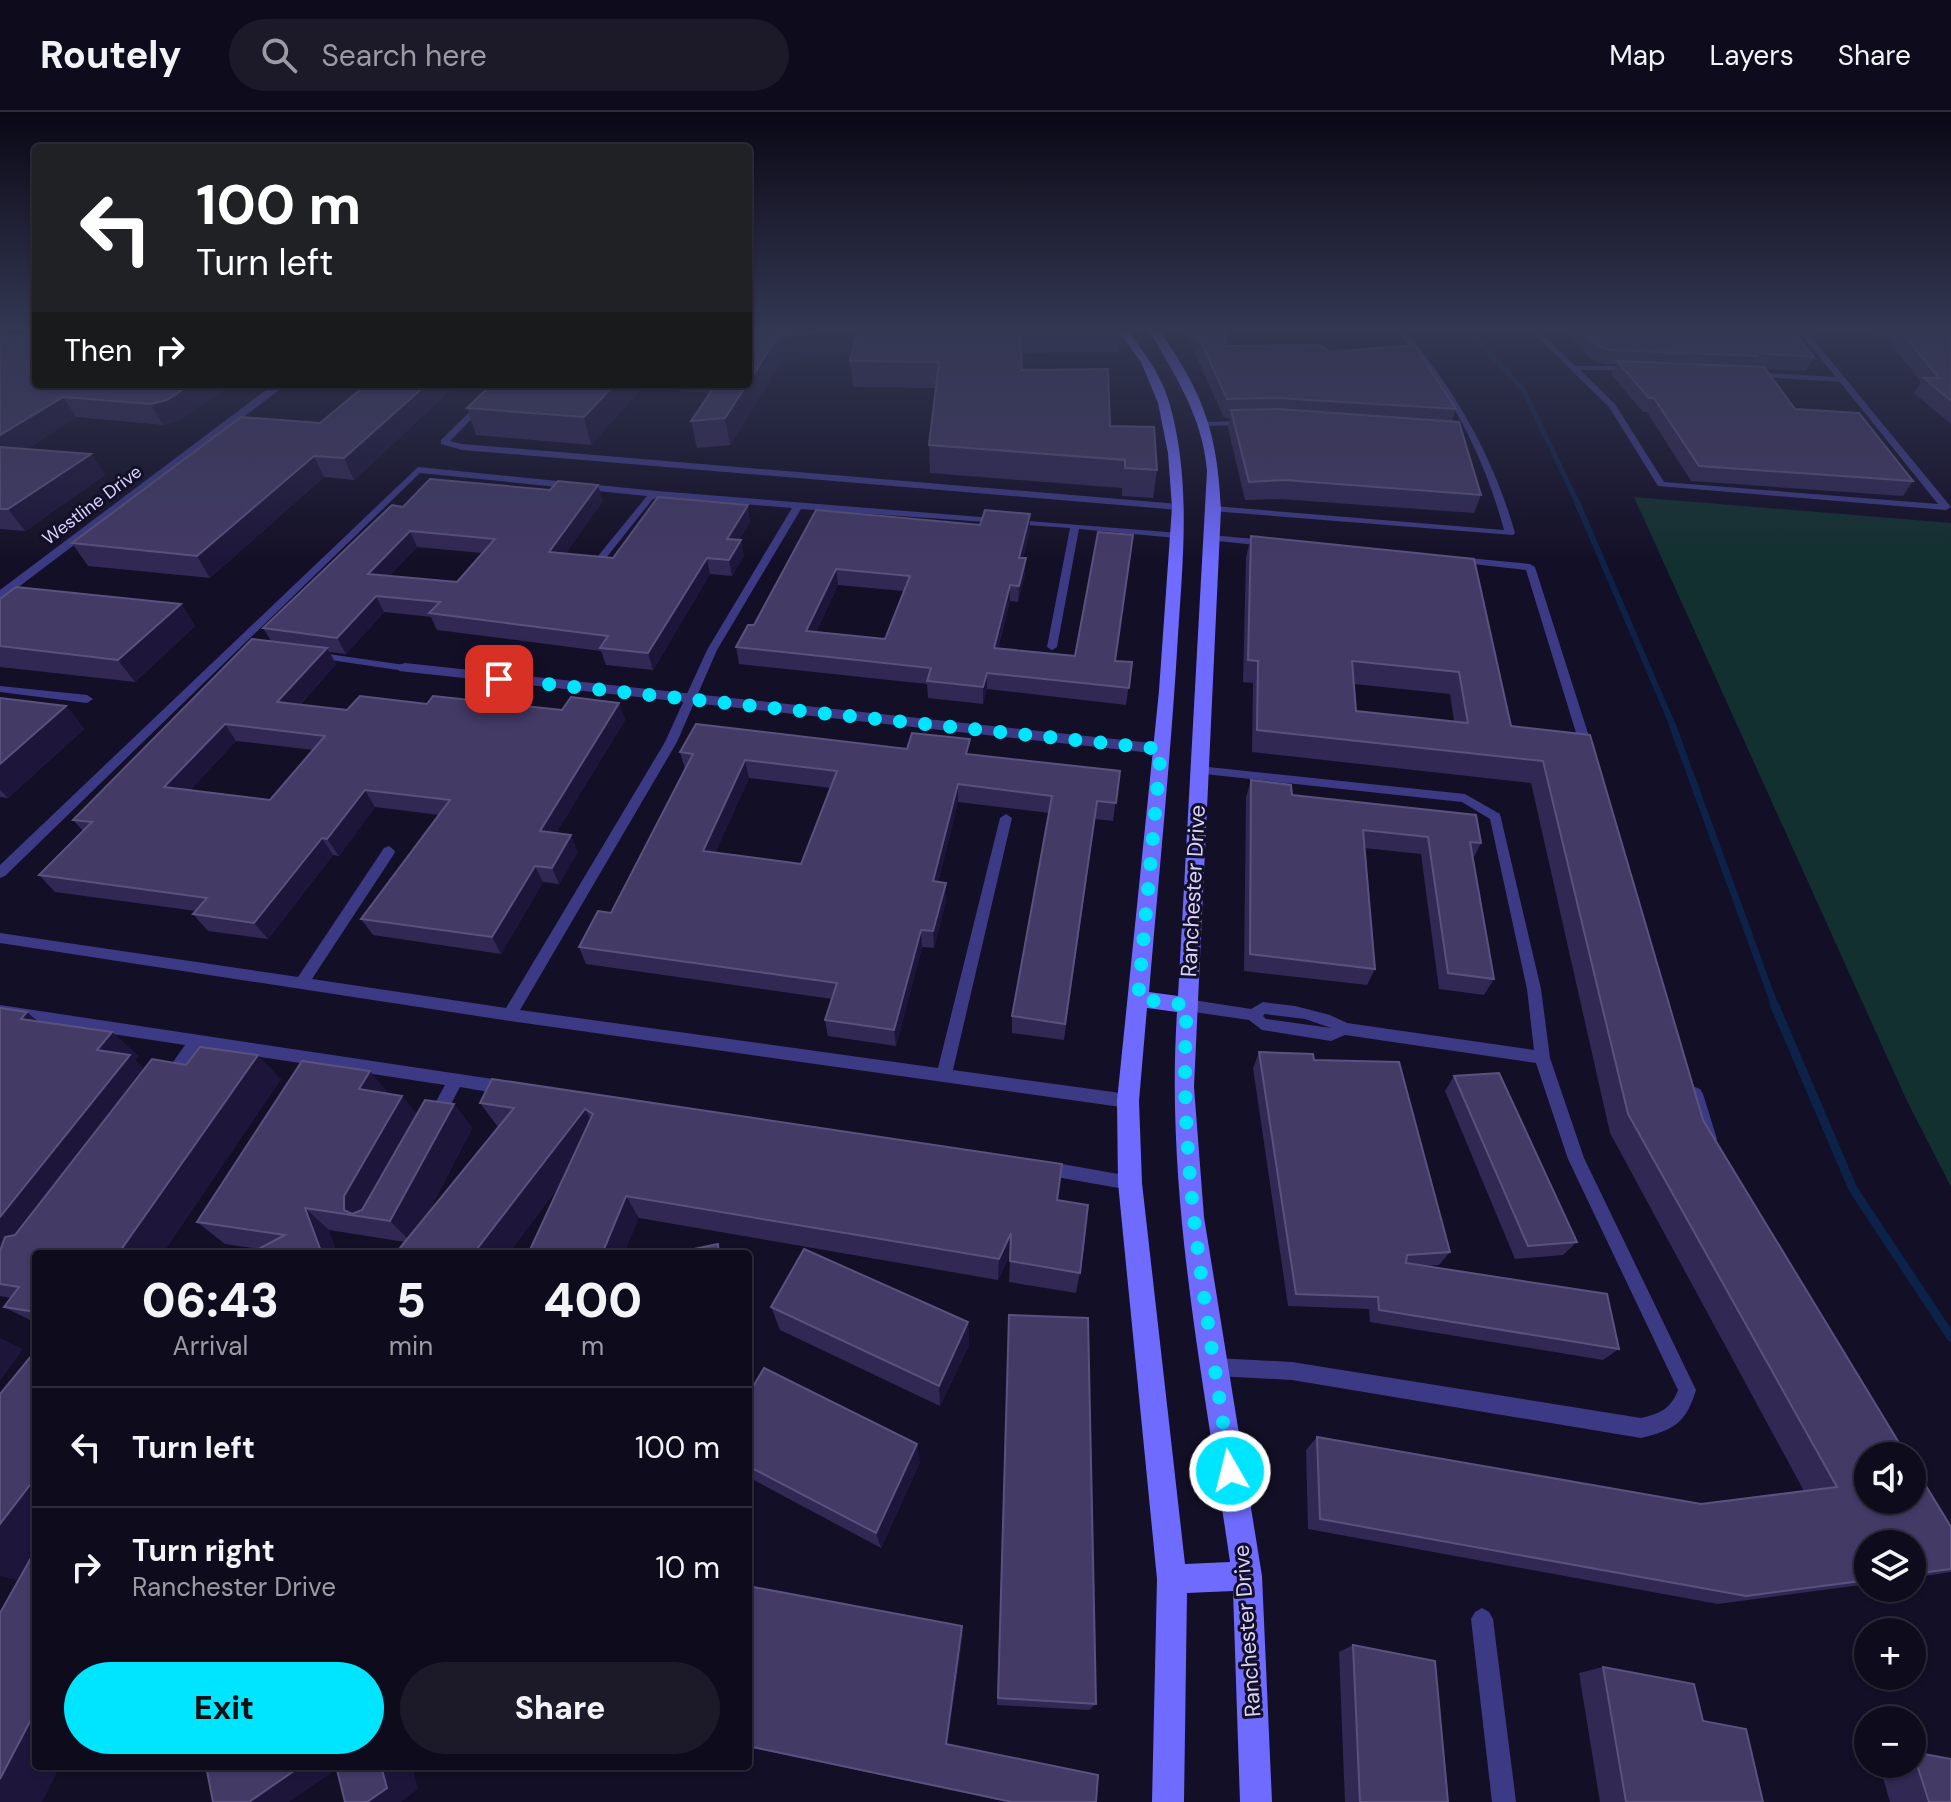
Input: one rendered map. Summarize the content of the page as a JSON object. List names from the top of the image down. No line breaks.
{"streets":{"street":["Westline Drive","Ranchester Drive"]},"page":{"header":"Routely","search":"Search here","nav":["Map","Layers","Share"],"turn":["100 m","Turn left"],"then":"Then","eta":["06:43","Arrival","5","min","400","m"],"list":[{"name":"Turn left","value":"100 m"},{"name":"Turn right","note":"Ranchester Drive","value":"10 m"}],"map_buttons":["+","−"],"buttons":["Exit","Share"]}}
